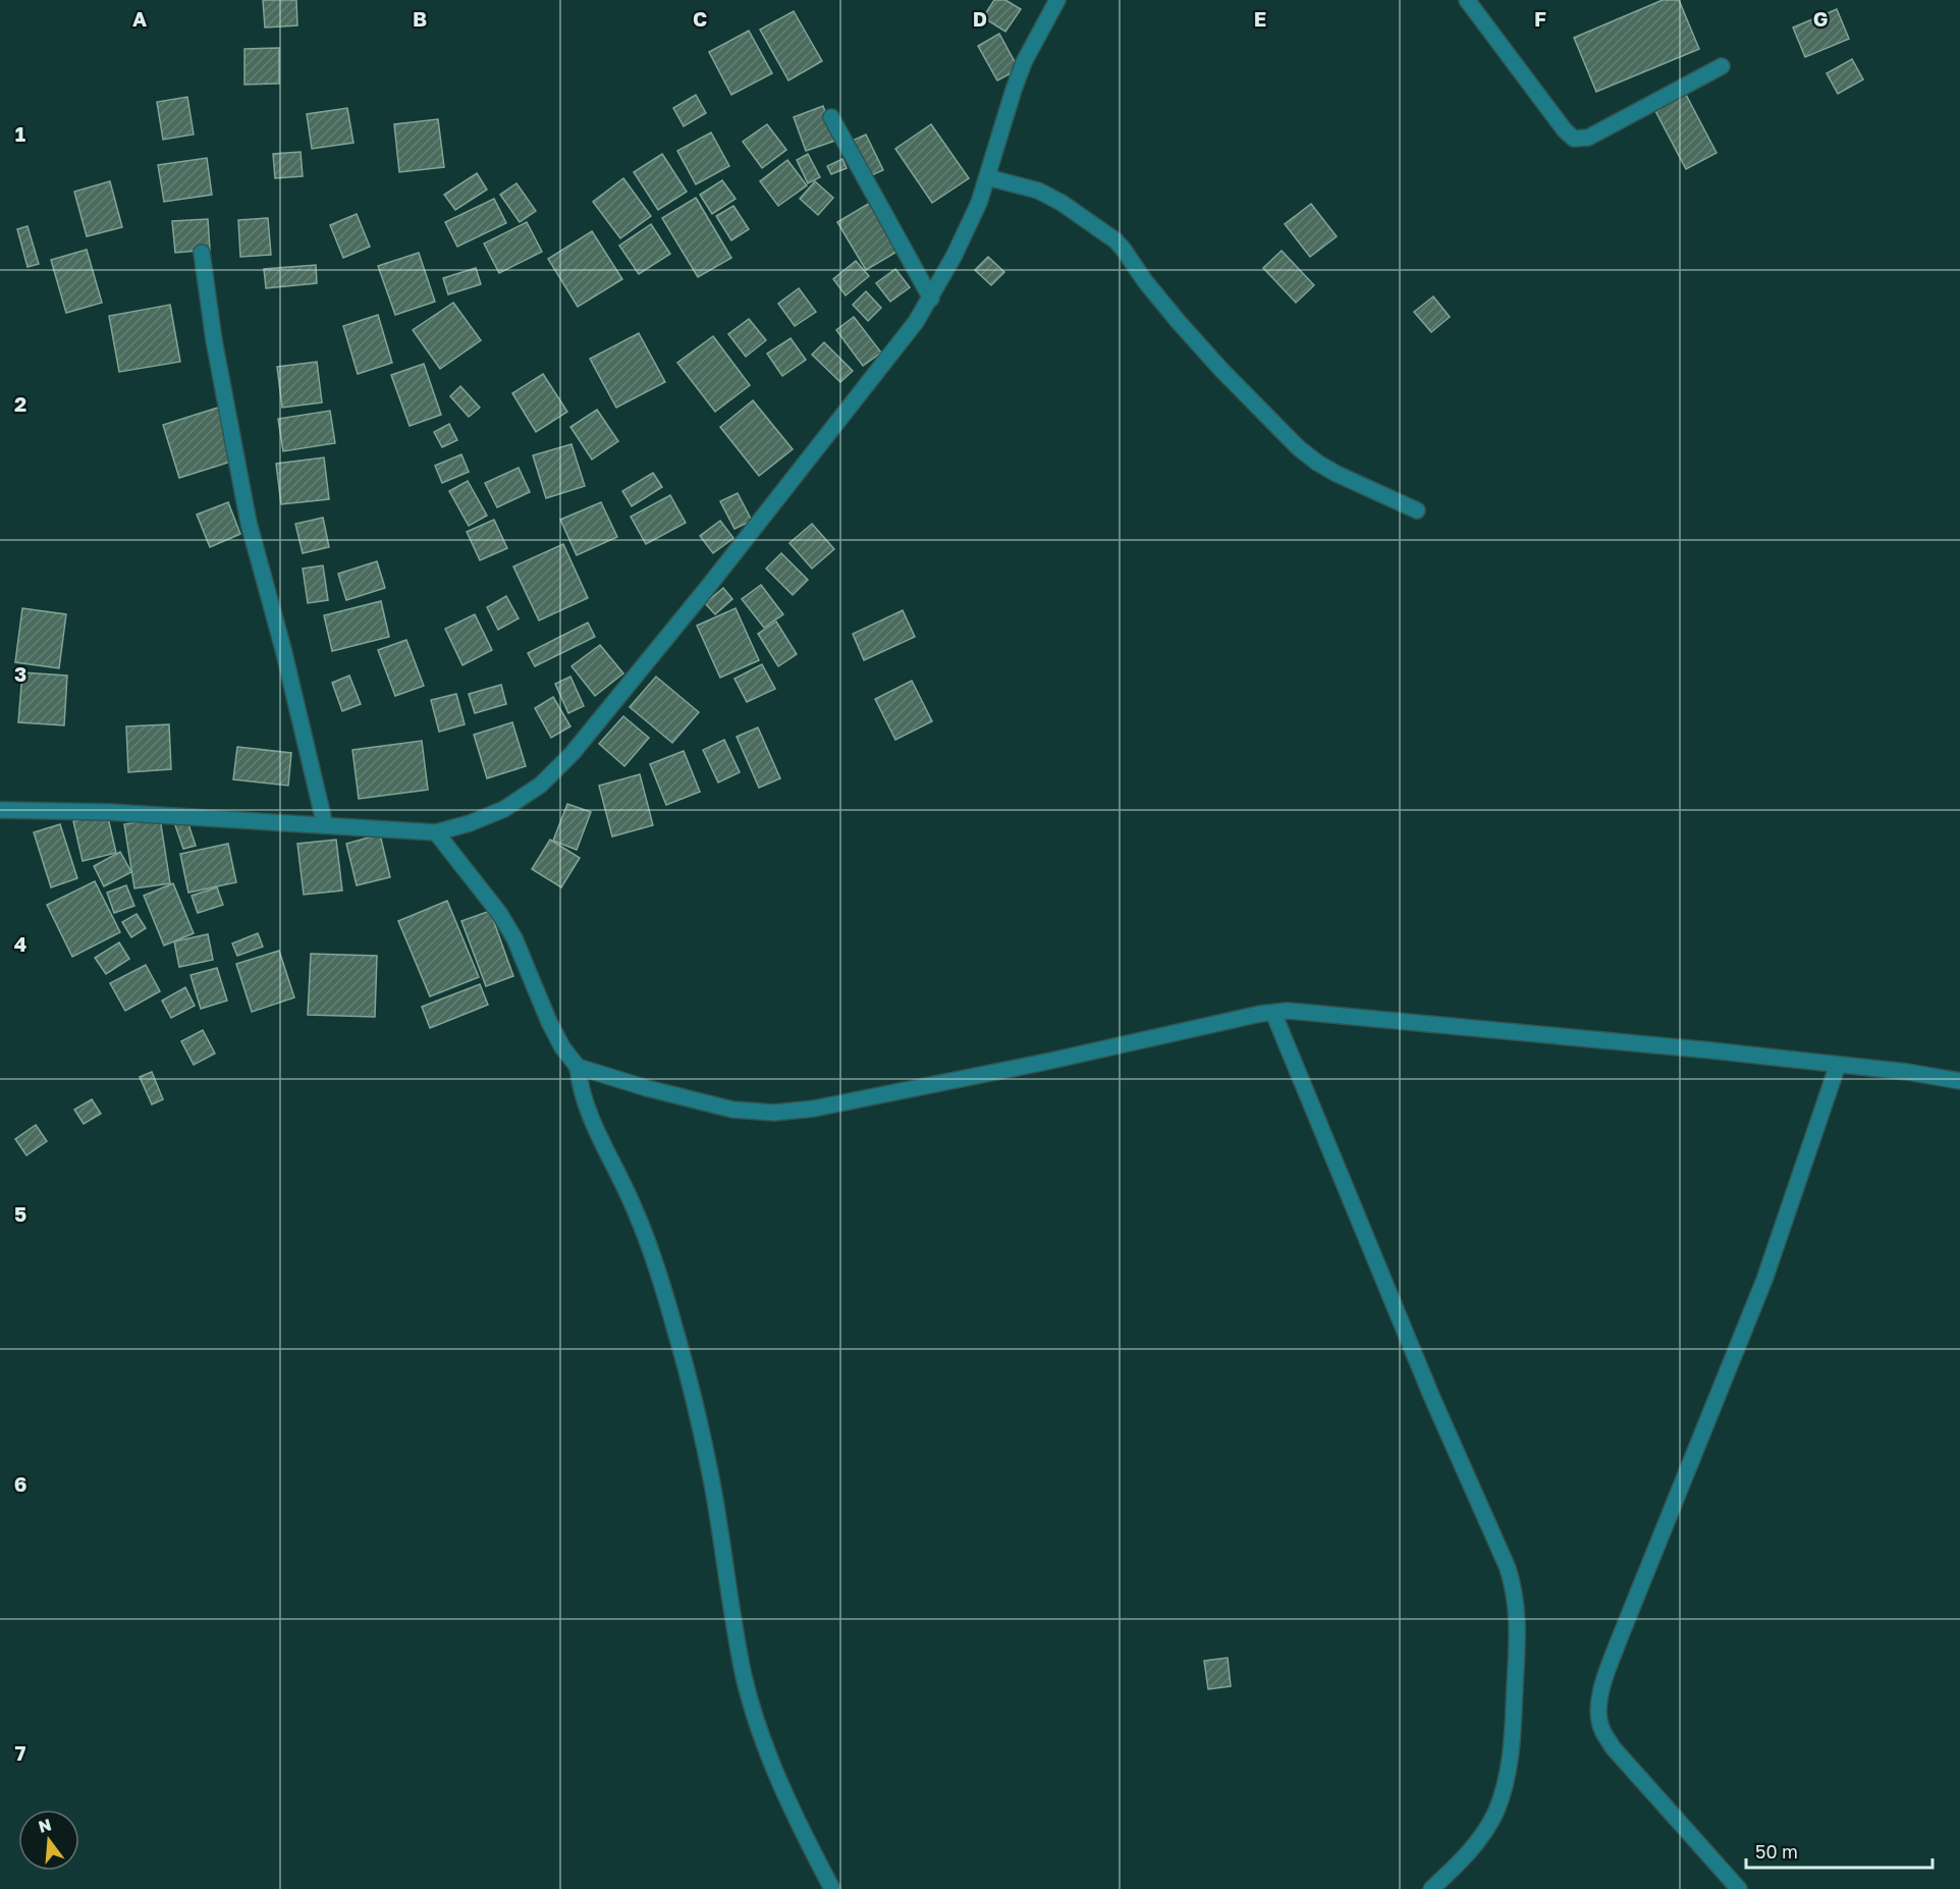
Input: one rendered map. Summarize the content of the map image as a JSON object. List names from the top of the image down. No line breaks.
{"scale_bar":"50 m","north":"top","grid":{"columns":["A","B","C","D","E","F","G"],"rows":["1","2","3","4","5","6","7"]}}
